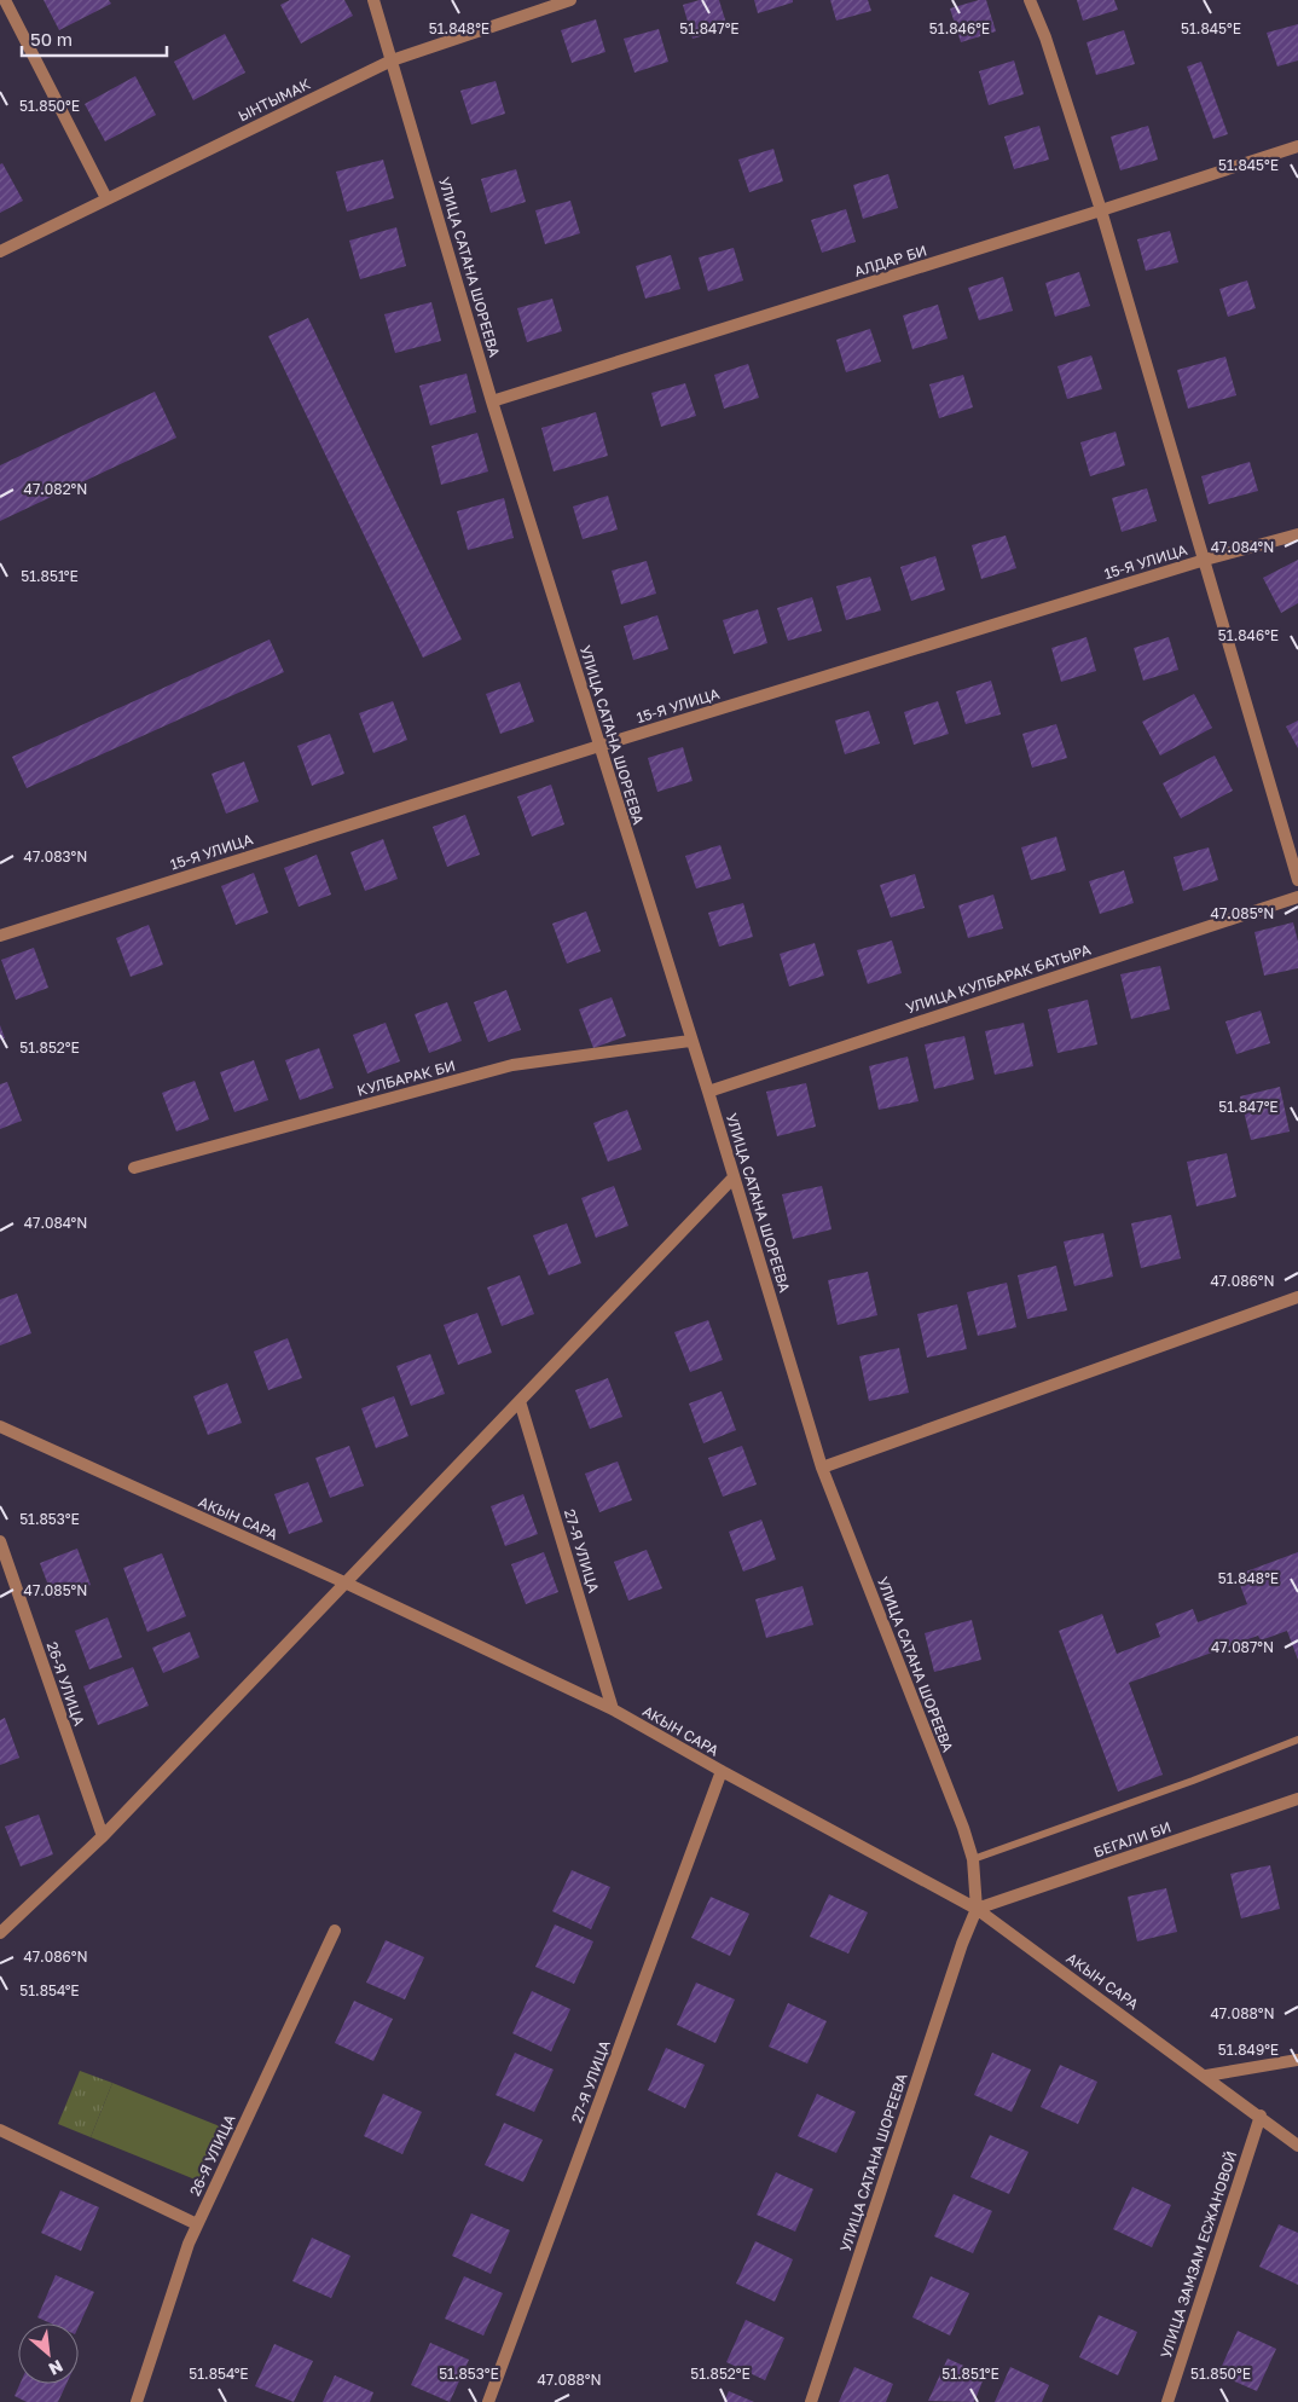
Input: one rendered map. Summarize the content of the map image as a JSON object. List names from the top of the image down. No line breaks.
{"streets":{"street":["ЫНТЫМАК","АЛДАР БИ","УЛИЦА САТАНА ШОРЕЕВА","15-Я УЛИЦА","УЛИЦА КУЛБАРАК БАТЫРА","КУЛБАРАК БИ","АКЫН САРА","27-Я УЛИЦА","26-Я УЛИЦА","БЕГАЛИ БИ","УЛИЦА ЗАМЗАМ ЕСЖАНОВОЙ"]},"crossings":[["ЫНТЫМАК","УЛИЦА САТАНА ШОРЕЕВА"],["АЛДАР БИ","УЛИЦА САТАНА ШОРЕЕВА"],["УЛИЦА САТАНА ШОРЕЕВА","15-Я УЛИЦА"],["УЛИЦА САТАНА ШОРЕЕВА","УЛИЦА КУЛБАРАК БАТЫРА"],["УЛИЦА САТАНА ШОРЕЕВА","КУЛБАРАК БИ"],["УЛИЦА САТАНА ШОРЕЕВА","АКЫН САРА"],["УЛИЦА САТАНА ШОРЕЕВА","БЕГАЛИ БИ"],["АКЫН САРА","27-Я УЛИЦА"],["АКЫН САРА","БЕГАЛИ БИ"],["АКЫН САРА","УЛИЦА ЗАМЗАМ ЕСЖАНОВОЙ"]],"scale_bar":"50 m","north":"bottom right","coordinates":["51.848°E","51.847°E","51.846°E","51.845°E","51.850°E","47.082°N","47.084°N","51.851°E","47.083°N","47.085°N","51.852°E","47.086°N","51.853°E","47.087°N","51.854°E","47.088°N","51.849°E"]}
